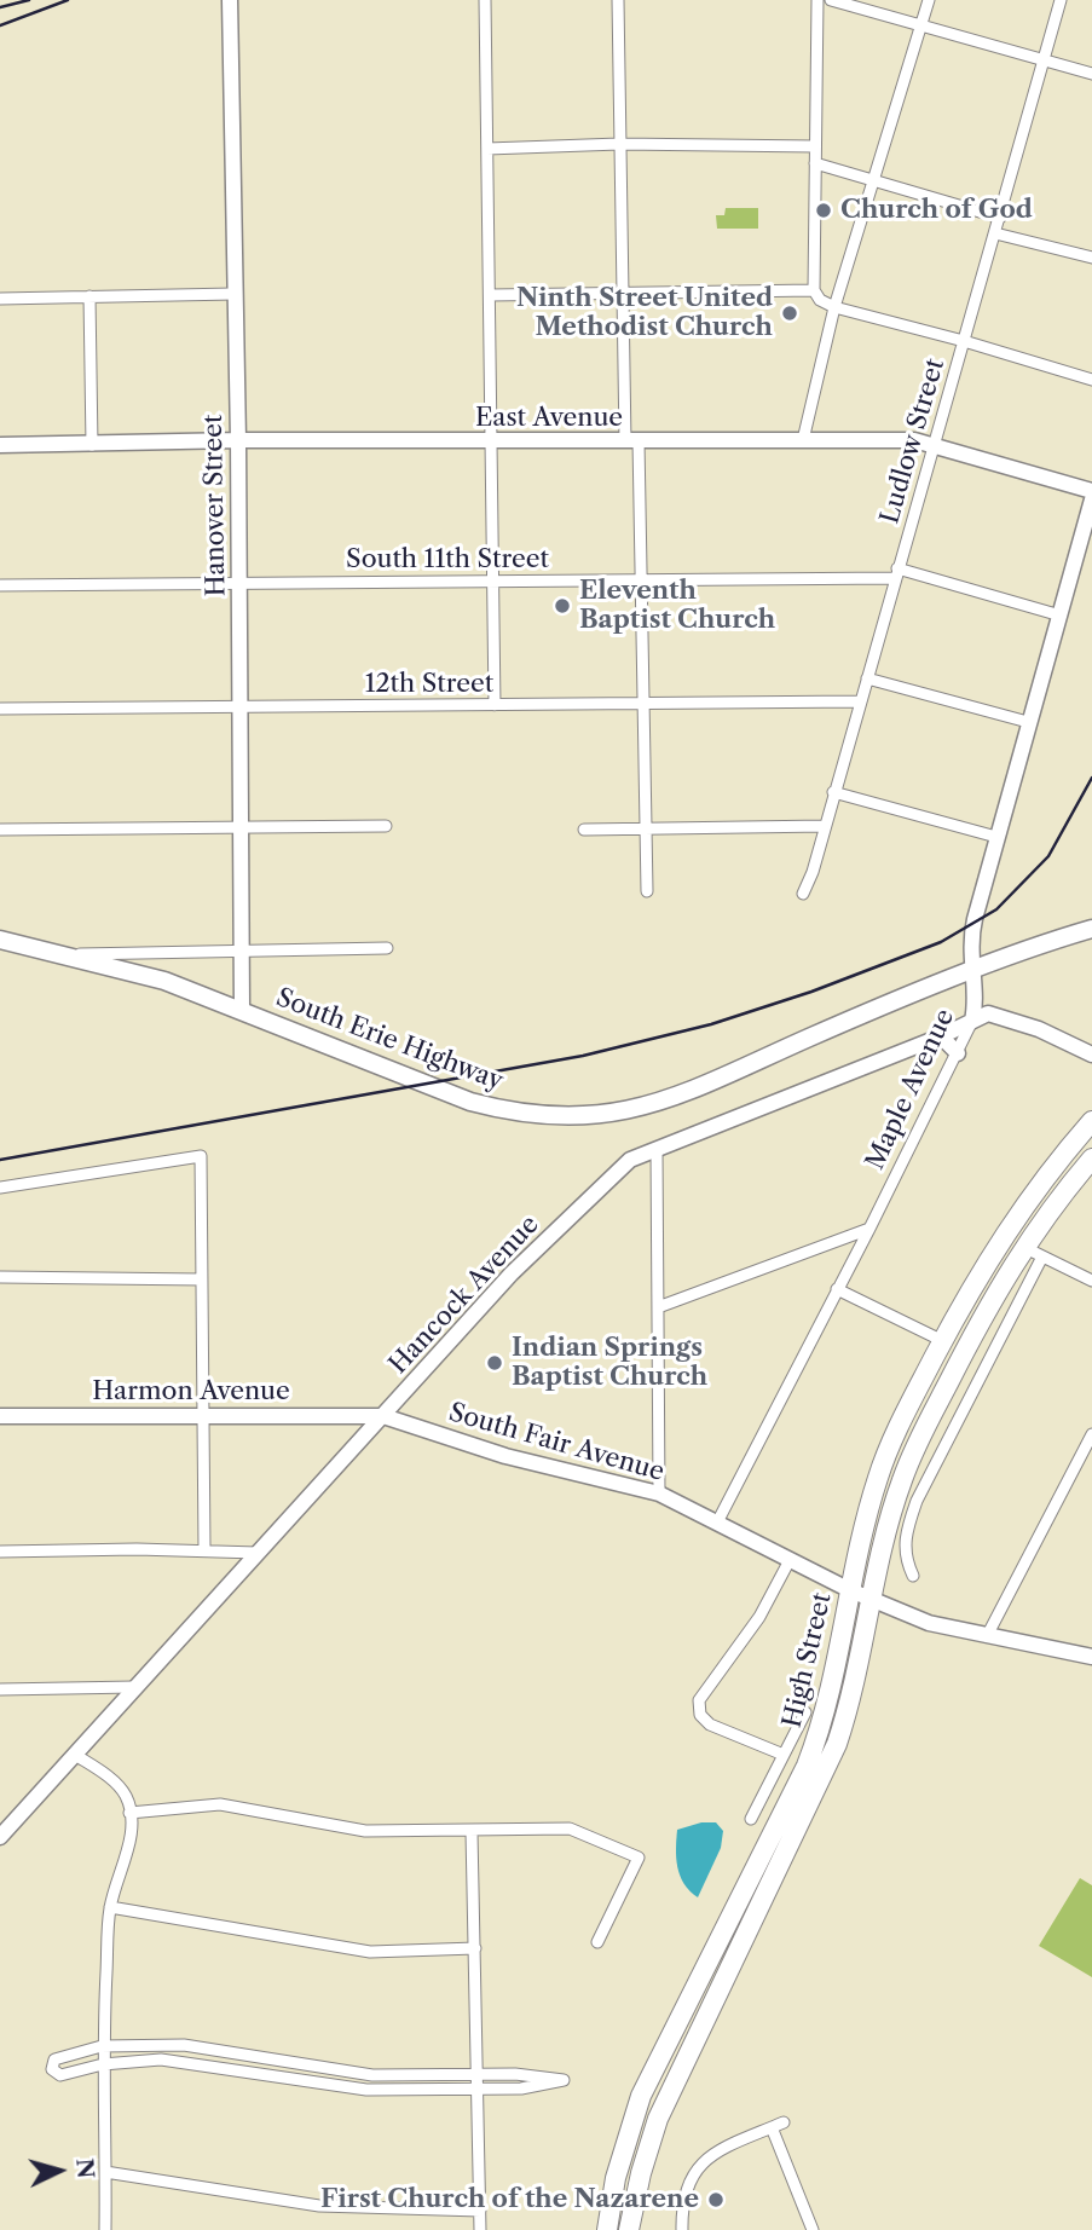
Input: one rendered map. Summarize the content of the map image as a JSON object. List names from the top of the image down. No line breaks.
{"streets":{"highway":["High Street"],"main road":["South Erie Highway"],"street":["East Avenue","Ludlow Street","Hanover Street","South 11th Street","12th Street","Maple Avenue","Hancock Avenue","Harmon Avenue","South Fair Avenue"]},"crossings":[["East Avenue","Ludlow Street"],["East Avenue","Hanover Street"],["Ludlow Street","South 11th Street"],["Ludlow Street","12th Street"],["Hanover Street","South 11th Street"],["Hanover Street","12th Street"],["Hanover Street","South Erie Highway"],["South 11th Street","Maple Avenue"],["South Erie Highway","Maple Avenue"],["Maple Avenue","Hancock Avenue"],["Maple Avenue","South Fair Avenue"],["Hancock Avenue","Harmon Avenue"],["Hancock Avenue","South Fair Avenue"],["Harmon Avenue","South Fair Avenue"],["South Fair Avenue","High Street"]],"places":["Church of God","Ninth Street United Methodist Church","Eleventh Baptist Church","Indian Springs Baptist Church","First Church of the Nazarene"],"north":"right"}
